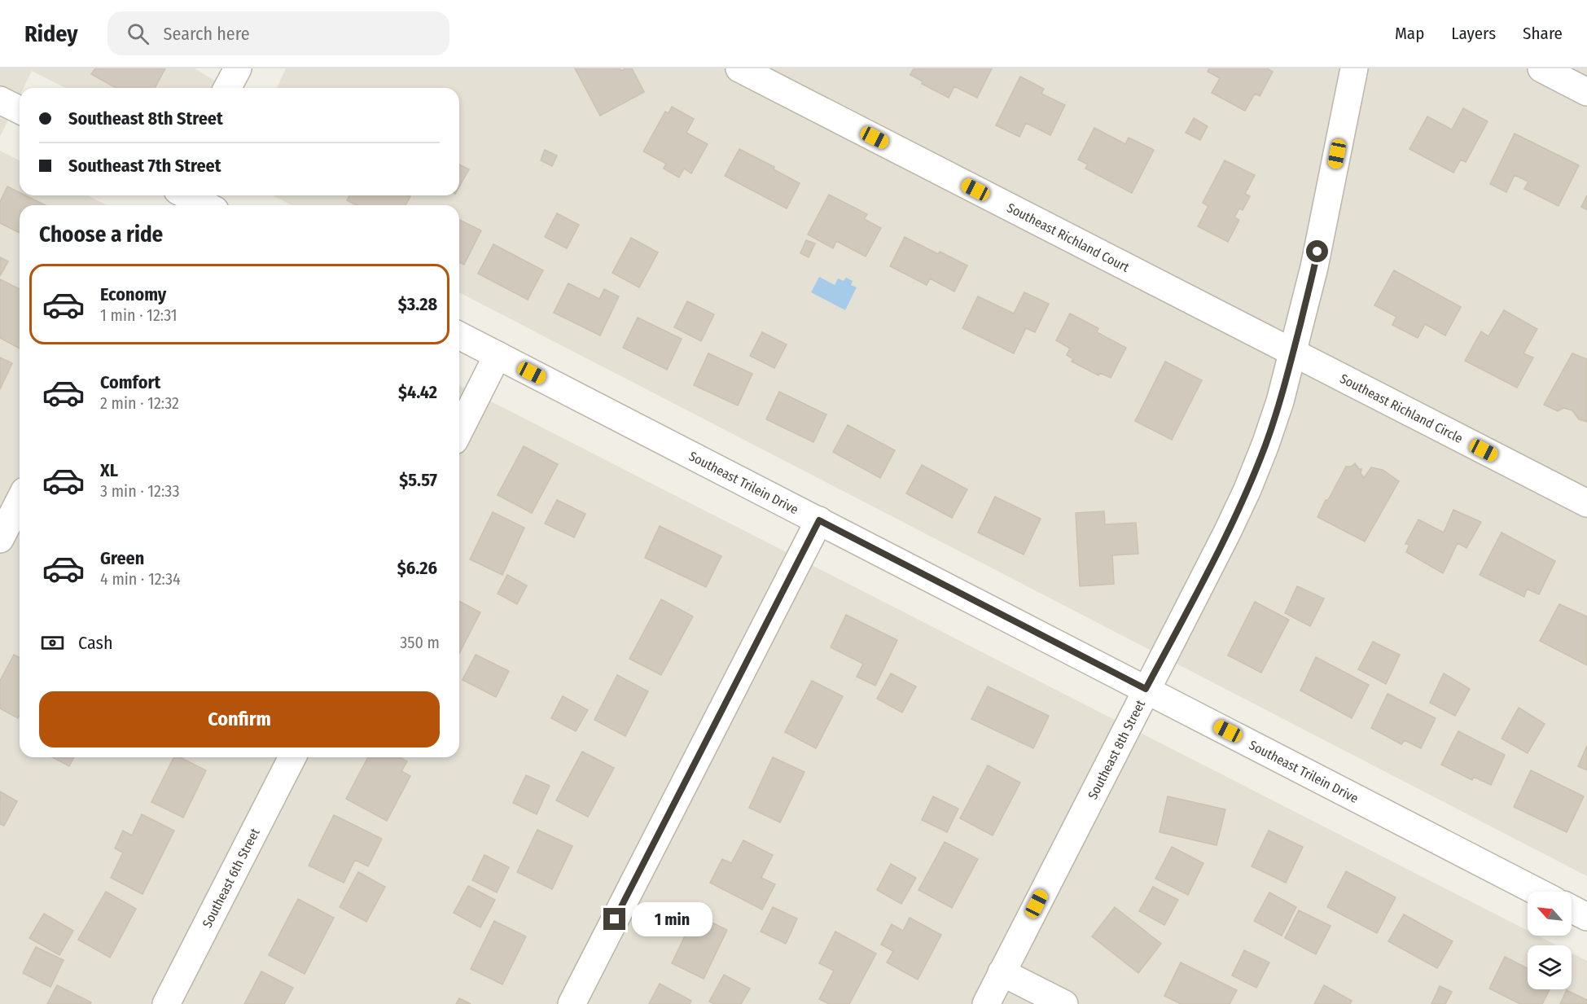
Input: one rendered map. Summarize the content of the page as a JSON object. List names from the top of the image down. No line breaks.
{"streets":{"street":["Southeast Richland Court","Southeast Richland Circle","Southeast Trilein Drive","Southeast 8th Street","Southeast 6th Street"]},"crossings":[["Southeast Richland Court","Southeast Richland Circle"],["Southeast Richland Court","Southeast 8th Street"],["Southeast Richland Circle","Southeast 8th Street"],["Southeast Trilein Drive","Southeast 8th Street"]],"north":"top left","page":{"header":"Ridey","search":"Search here","nav":["Map","Layers","Share"],"banner":["Southeast 8th Street","Southeast 7th Street"],"heading":"Choose a ride","list":[{"name":"Economy","note":"1 min · 12:31","value":"$3.28"},{"name":"Comfort","note":"2 min · 12:32","value":"$4.42"},{"name":"XL","note":"3 min · 12:33","value":"$5.57"},{"name":"Green","note":"4 min · 12:34","value":"$6.26"}],"pay":["Cash","350 m"],"buttons":"Confirm","bubble":"1 min"}}
